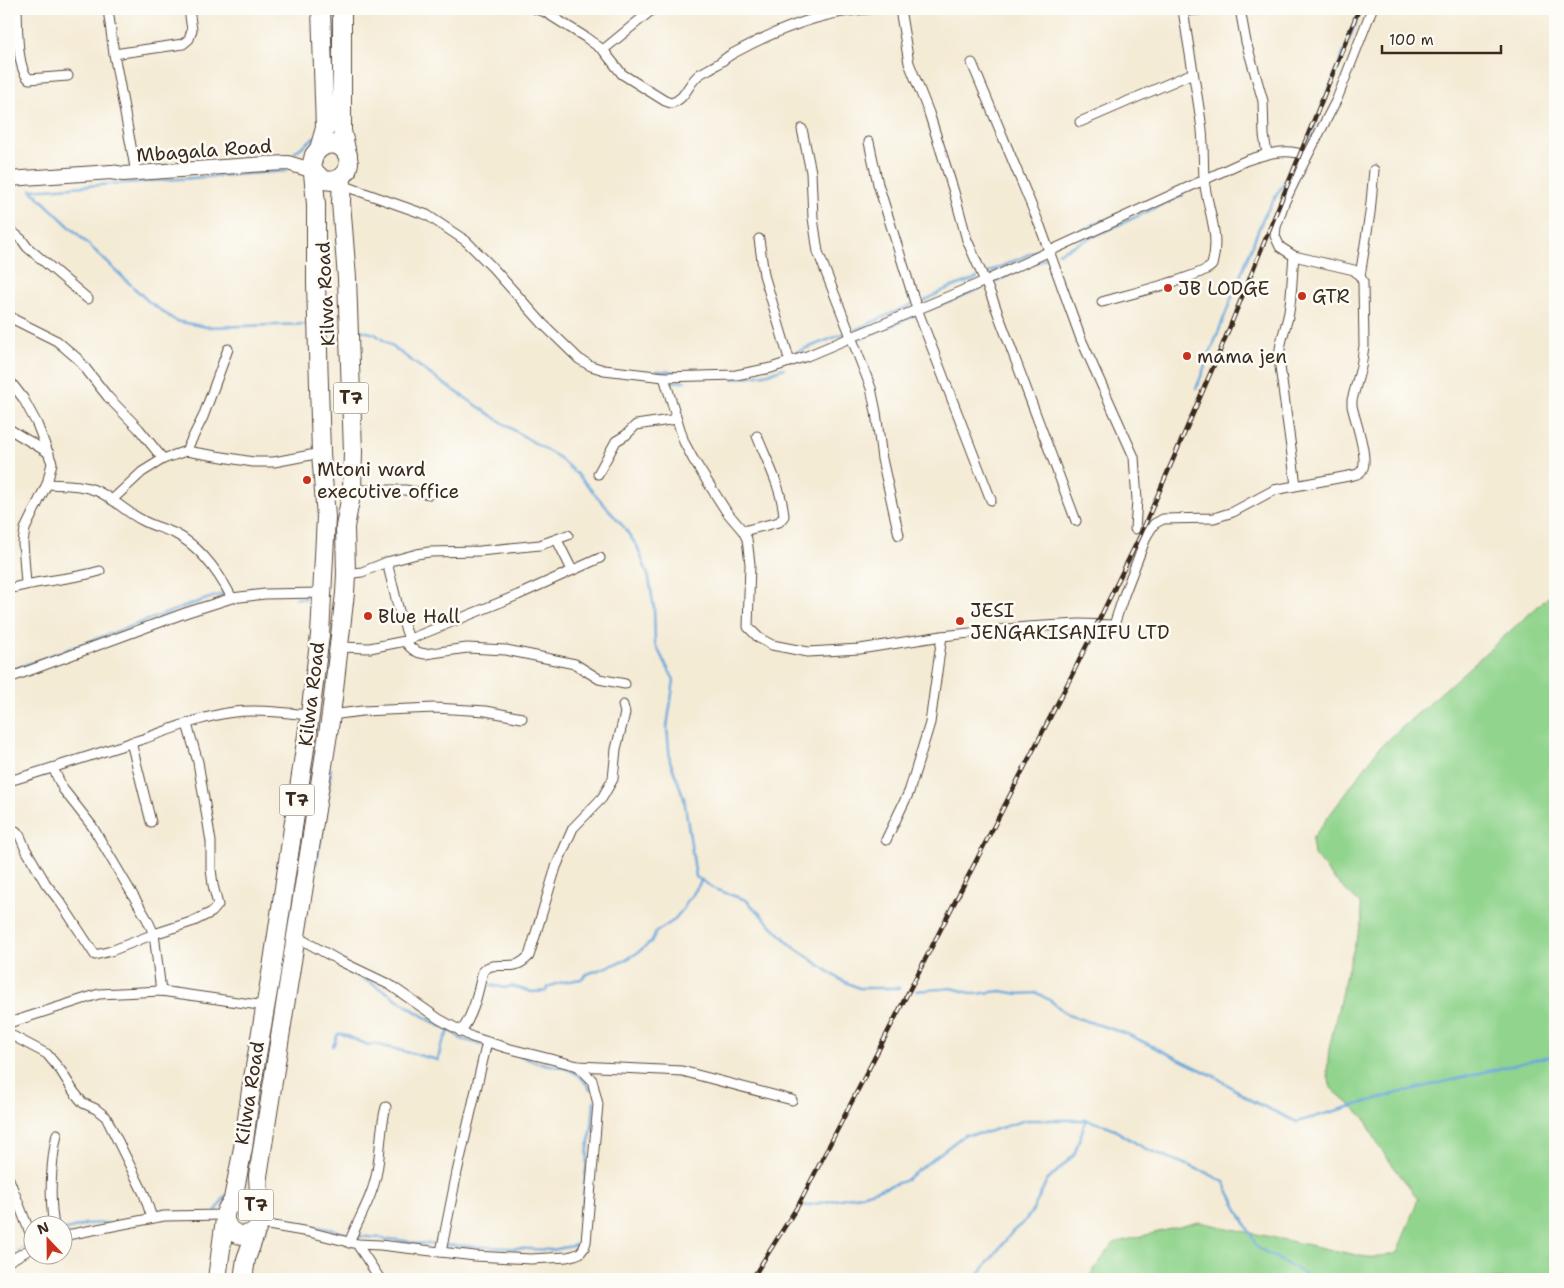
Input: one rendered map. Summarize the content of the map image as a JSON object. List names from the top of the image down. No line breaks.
{"streets":{"highway":["Kilwa Road","T7"],"street":["Mbagala Road"]},"crossings":[["Mbagala Road","Kilwa Road"],["Mbagala Road","T7"],["Kilwa Road","T7"]],"places":["JB LODGE","GTR","mama jen","Mtoni ward executive office","Blue Hall","JESI JENGAKISANIFU LTD"],"scale_bar":"100 m","north":"top"}
